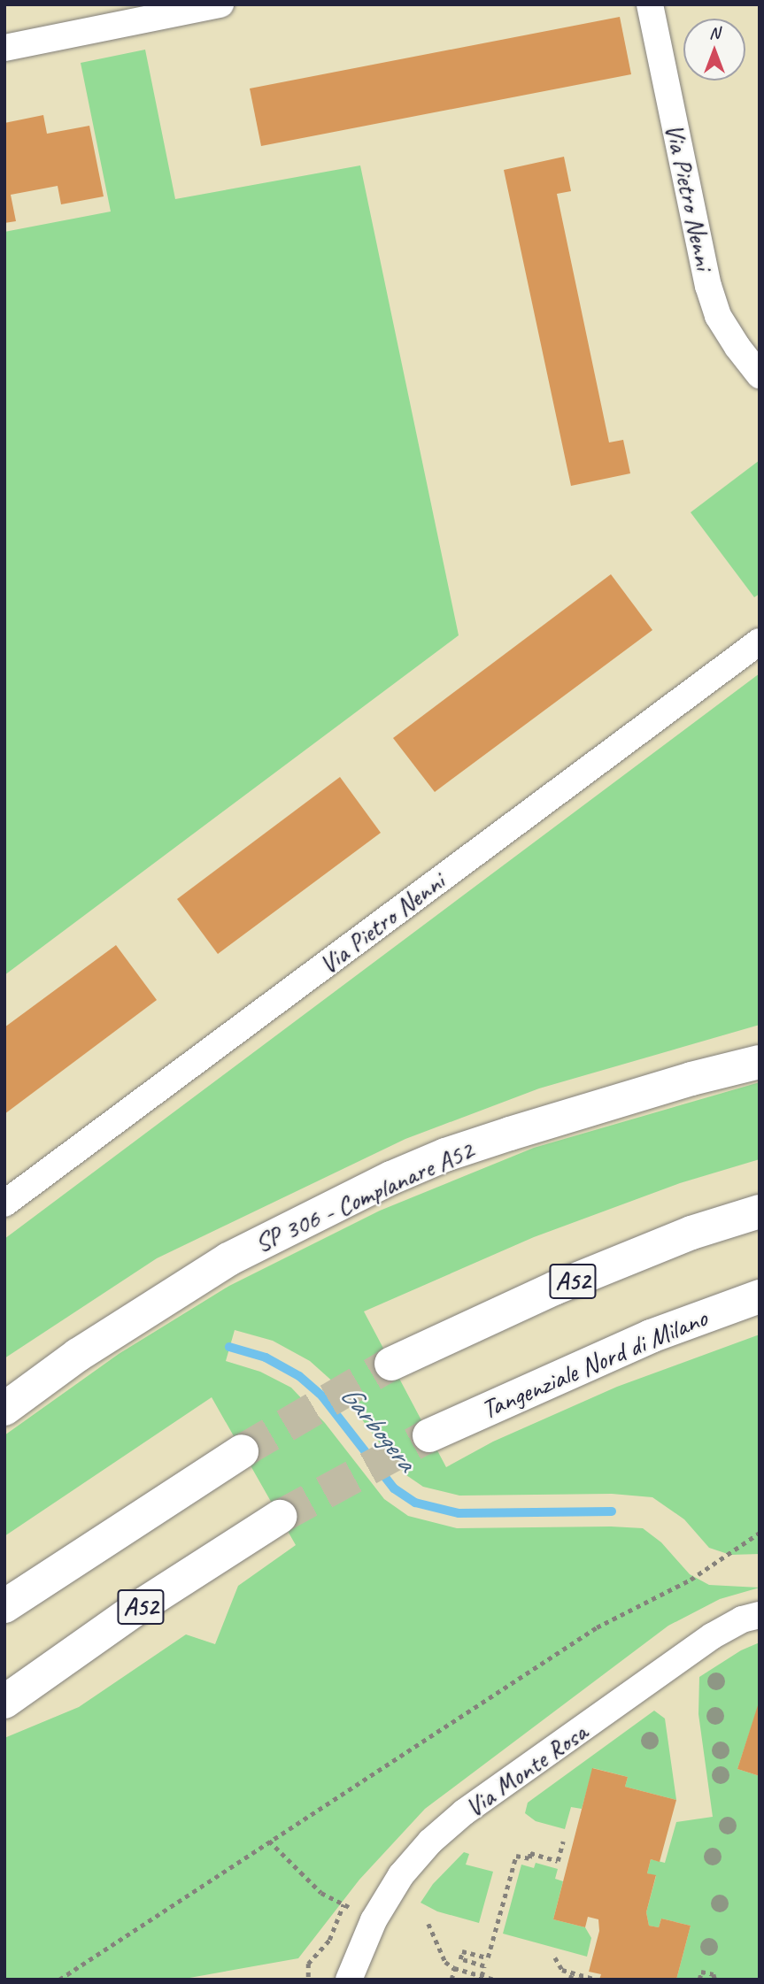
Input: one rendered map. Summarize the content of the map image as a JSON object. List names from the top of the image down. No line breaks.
{"streets":{"main road":["SP 306 - Complanare A52","A52","Tangenziale Nord di Milano"],"street":["Via Pietro Nenni","Via Monte Rosa"]},"water":["Garbogera"],"north":"top"}
